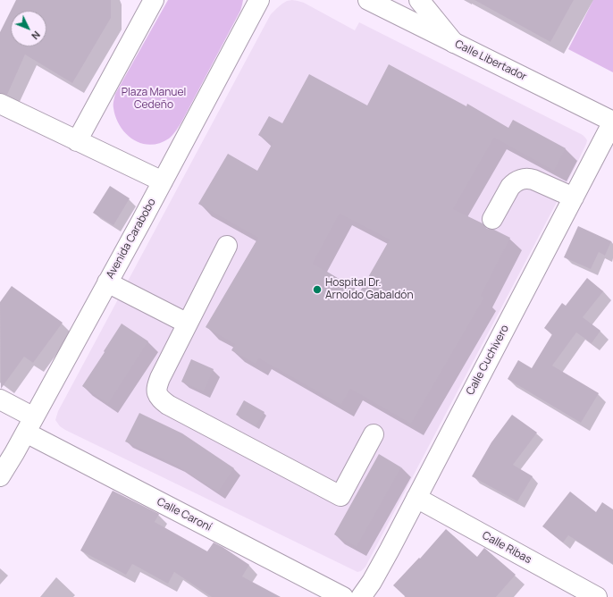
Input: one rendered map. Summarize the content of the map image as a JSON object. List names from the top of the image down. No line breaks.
{"streets":{"main road":["Calle Libertador","Avenida Carabobo","Calle Cuchivero","Calle Caroní","Calle Ribas"]},"crossings":[["Calle Libertador","Calle Cuchivero"],["Avenida Carabobo","Calle Caroní"],["Calle Cuchivero","Calle Ribas"]],"parks":["Plaza Manuel Cedeño"],"places":["Hospital Dr. Arnoldo Gabaldón"],"north":"bottom right"}
